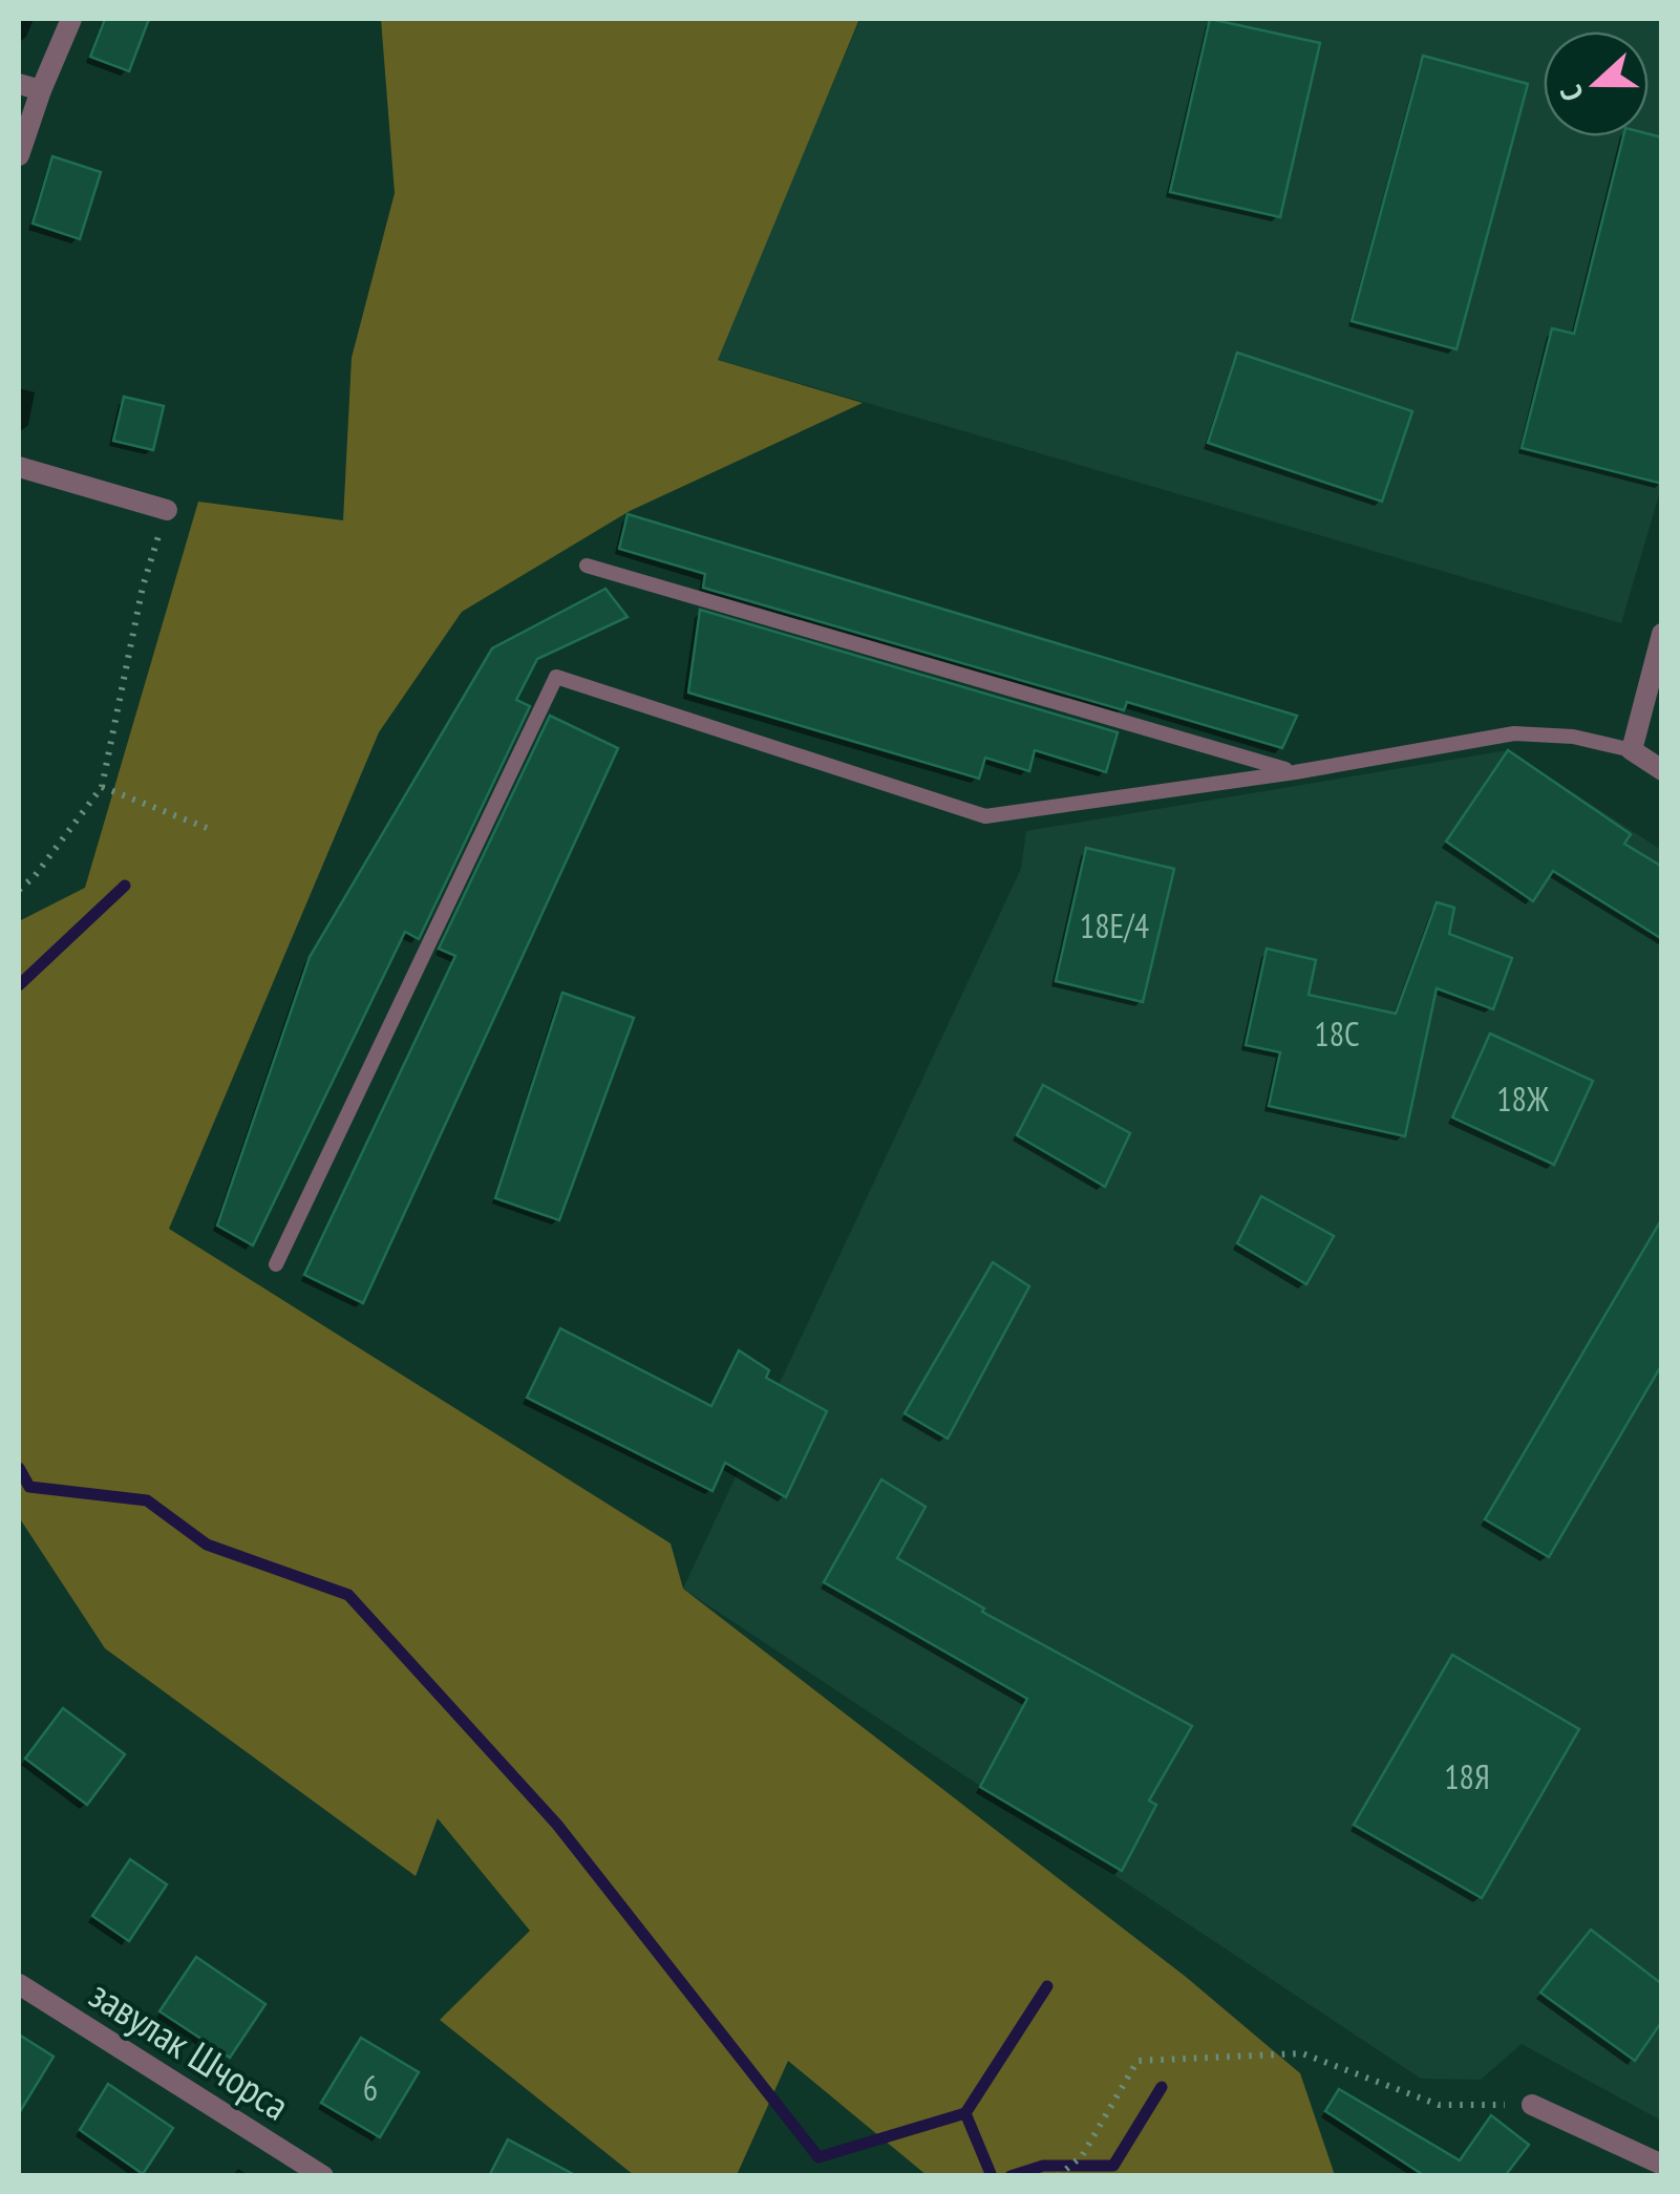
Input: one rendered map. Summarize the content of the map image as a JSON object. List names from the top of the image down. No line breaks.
{"streets":{"street":["завулак Шчорса"]},"house_numbers":["18Е/4","18С","18Ж","18Я","6"],"north":"left"}
